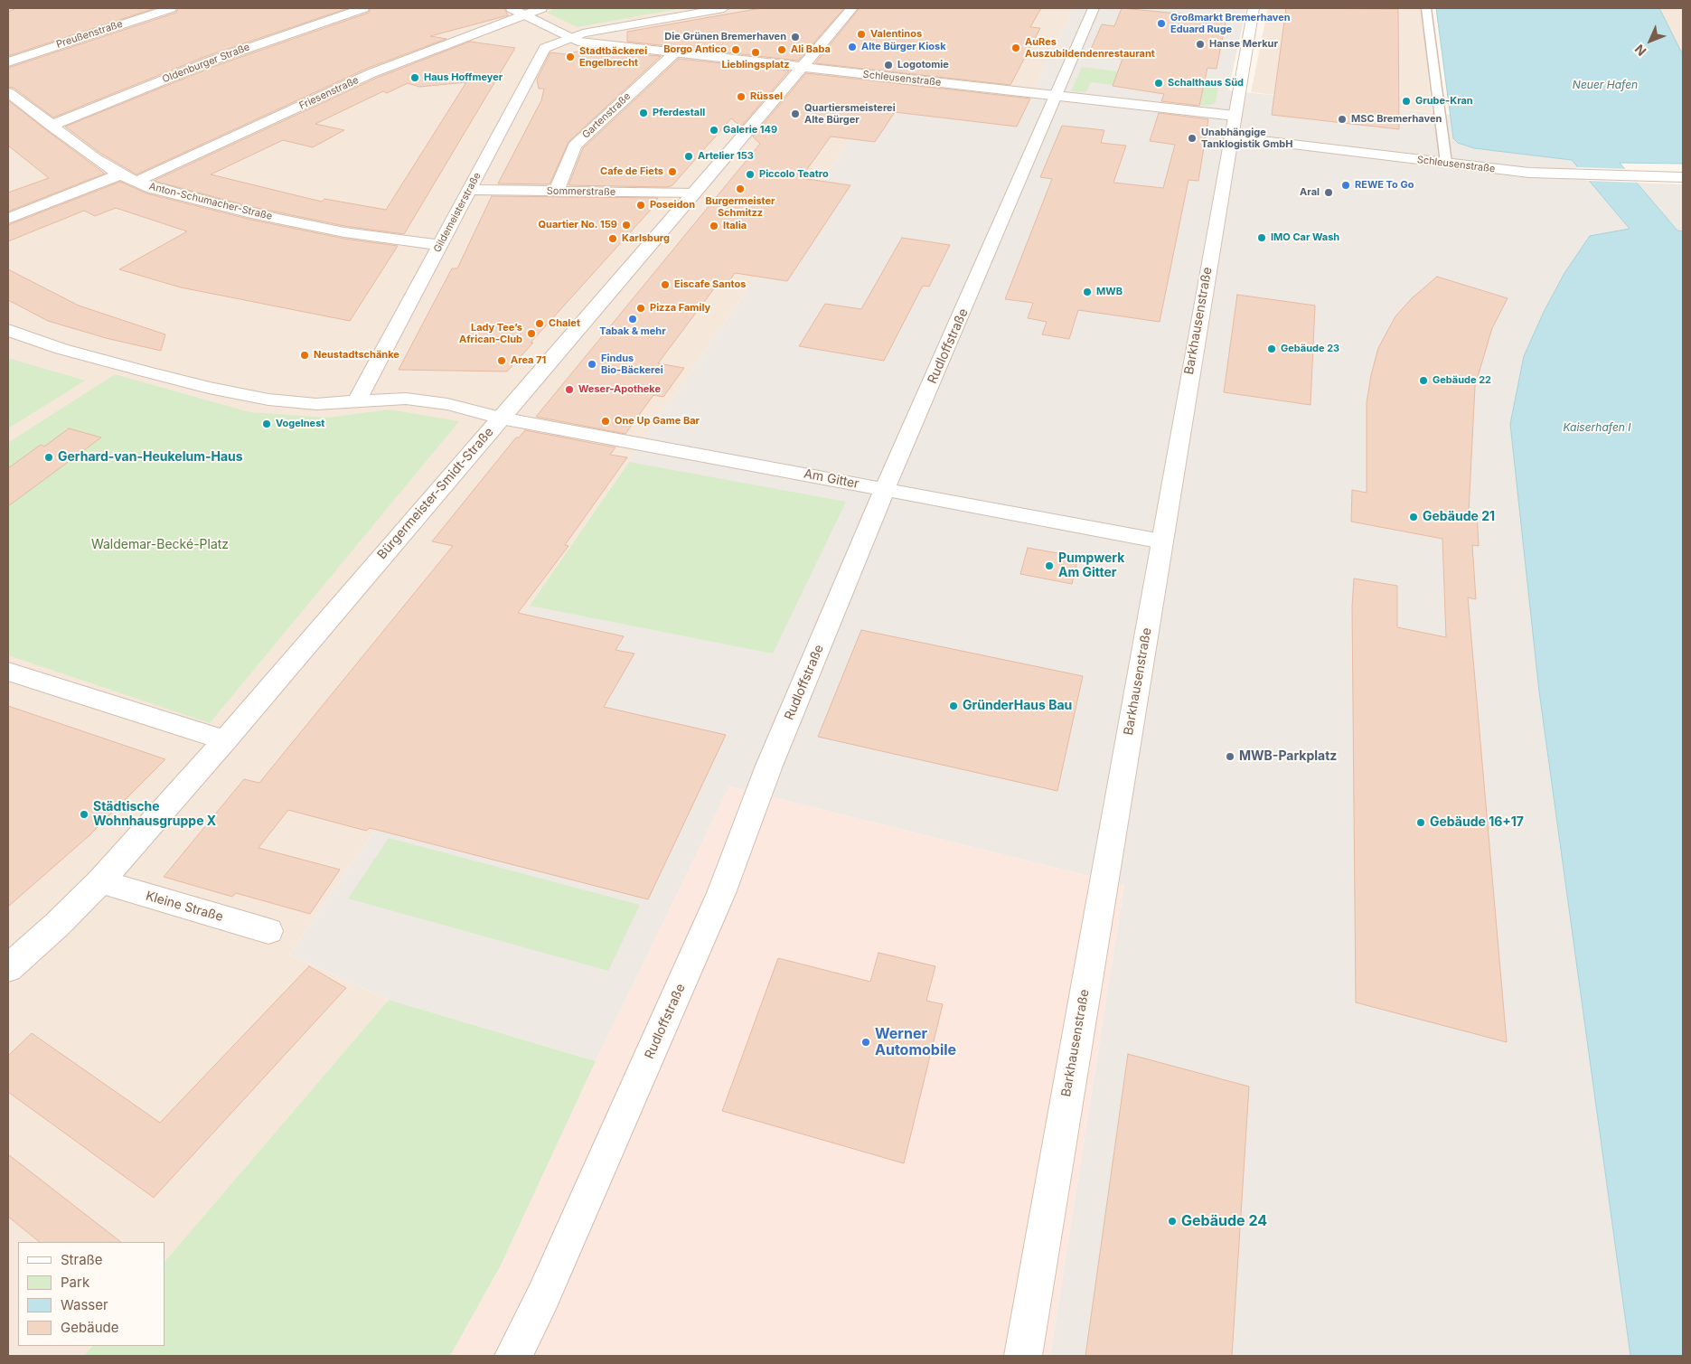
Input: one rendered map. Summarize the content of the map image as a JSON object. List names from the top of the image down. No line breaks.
{"streets":{"street":["Preußenstraße","Oldenburger Straße","Schleusenstraße","Friesenstraße","Gartenstraße","Sommerstraße","Anton-Schumacher-Straße","Gildemeisterstraße","Barkhausenstraße","Rudloffstraße","Am Gitter","Bürgermeister-Smidt-Straße","Kleine Straße"]},"crossings":[["Oldenburger Straße","Anton-Schumacher-Straße"],["Schleusenstraße","Friesenstraße"],["Schleusenstraße","Gartenstraße"],["Schleusenstraße","Gildemeisterstraße"],["Schleusenstraße","Barkhausenstraße"],["Schleusenstraße","Rudloffstraße"],["Schleusenstraße","Bürgermeister-Smidt-Straße"],["Friesenstraße","Anton-Schumacher-Straße"],["Gartenstraße","Sommerstraße"],["Sommerstraße","Gildemeisterstraße"],["Sommerstraße","Bürgermeister-Smidt-Straße"],["Anton-Schumacher-Straße","Gildemeisterstraße"],["Barkhausenstraße","Am Gitter"],["Rudloffstraße","Am Gitter"],["Am Gitter","Bürgermeister-Smidt-Straße"],["Bürgermeister-Smidt-Straße","Kleine Straße"]],"water":["Neuer Hafen","Kaiserhafen I"],"parks":["Waldemar-Becké-Platz"],"places":["Großmarkt Bremerhaven Eduard Ruge","Valentinos","Die Grünen Bremerhaven","Hanse Merkur","Alte Bürger Kiosk","AuRes Auszubildendenrestaurant","Borgo Antico","Ali Baba","Lieblingsplatz","Stadtbäckerei Engelbrecht","Logotomie","Haus Hoffmeyer","Schalthaus Süd","Rüssel","Grube-Kran","Pferdestall","Quartiersmeisterei Alte Bürger","MSC Bremerhaven","Galerie 149","Unabhängige Tanklogistik GmbH","Artelier 153","Cafe de Fiets","Piccolo Teatro","REWE To Go","Burgermeister Schmitzz","Aral","Poseidon","Quartier No. 159","Italia","IMO Car Wash","Karlsburg","Eiscafe Santos","MWB","Pizza Family","Tabak & mehr","Chalet","Lady Tee’s African-Club","Gebäude 23","Neustadtschänke","Area 71","Findus Bio-Bäckerei","Gebäude 22","Weser-Apotheke","One Up Game Bar","Vogelnest","Gerhard-van-Heukelum-Haus","Gebäude 21","Pumpwerk Am Gitter","GründerHaus Bau","MWB-Parkplatz","Städtische Wohnhausgruppe X","Gebäude 16+17","Werner Automobile","Gebäude 24"],"legend":["Straße","Park","Wasser","Gebäude"],"north":"bottom left"}
